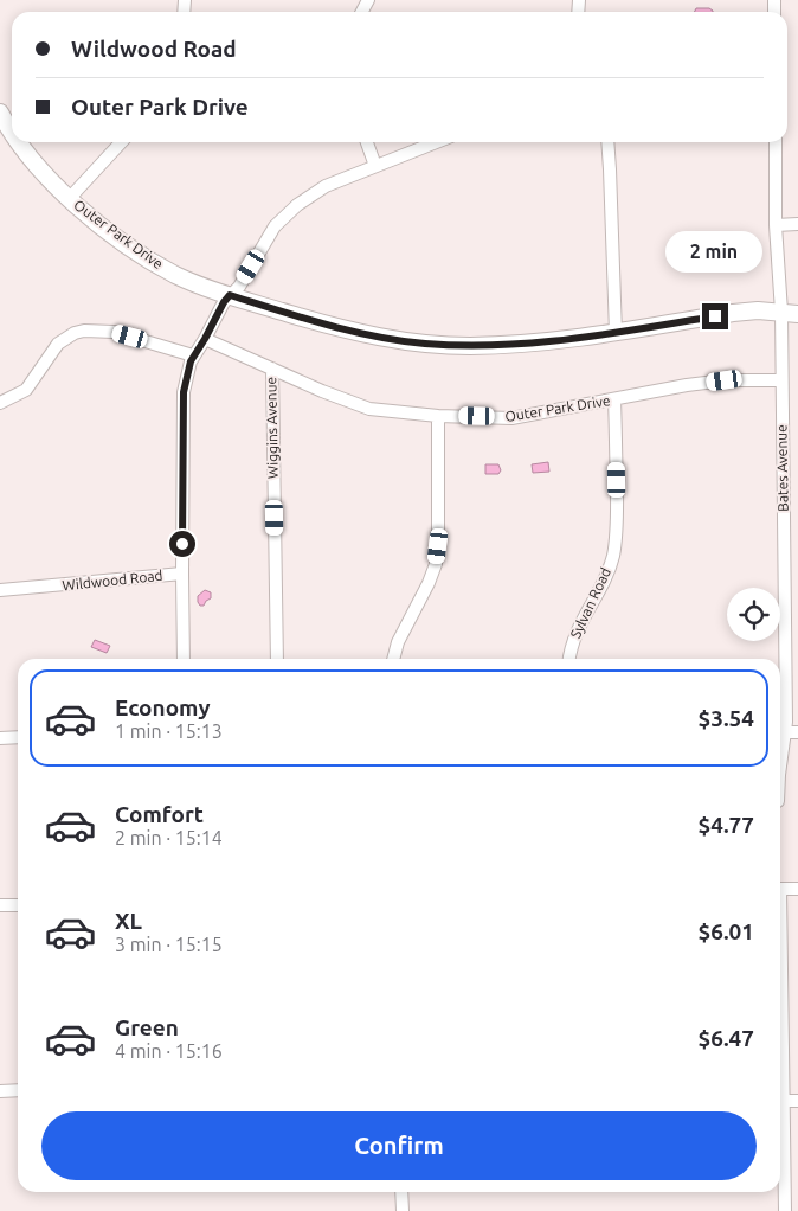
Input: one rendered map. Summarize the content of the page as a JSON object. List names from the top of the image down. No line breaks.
{"streets":{"street":["Outer Park Drive","Wiggins Avenue","Bates Avenue","Wildwood Road","Sylvan Road"]},"crossings":[["Outer Park Drive","Wiggins Avenue"],["Outer Park Drive","Bates Avenue"],["Outer Park Drive","Wildwood Road"],["Outer Park Drive","Sylvan Road"]],"page":{"banner":["Wildwood Road","Outer Park Drive"],"bubble":"2 min","list":[{"name":"Economy","note":"1 min · 15:13","value":"$3.54"},{"name":"Comfort","note":"2 min · 15:14","value":"$4.77"},{"name":"XL","note":"3 min · 15:15","value":"$6.01"},{"name":"Green","note":"4 min · 15:16","value":"$6.47"}],"buttons":"Confirm"}}
